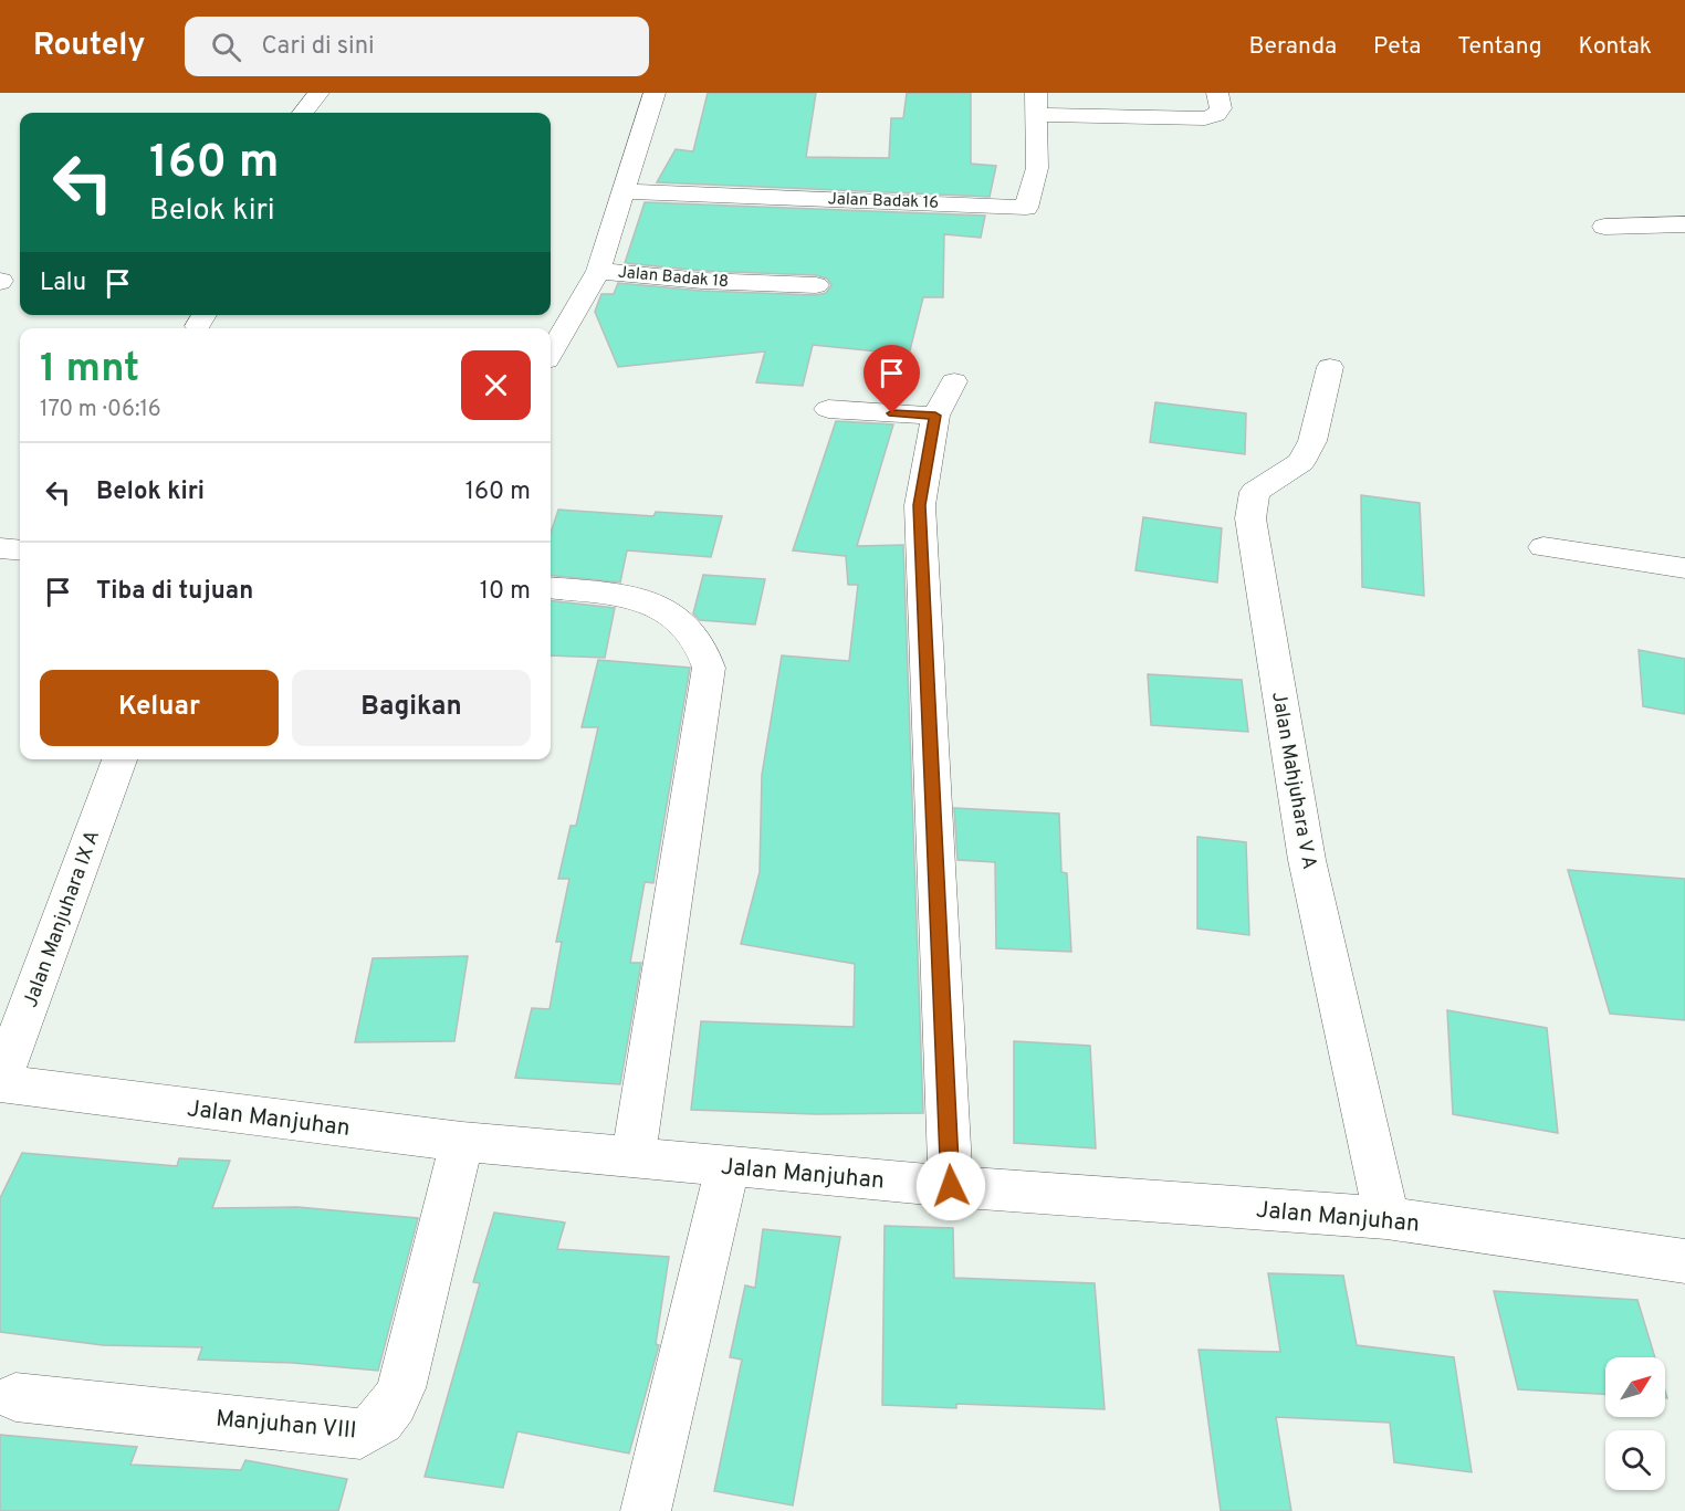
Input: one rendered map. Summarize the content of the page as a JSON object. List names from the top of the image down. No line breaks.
{"streets":{"street":["Jalan Badak 16","Jalan Badak 18","Jalan Mahjuhara V A","Jalan Manjuhara IX A","Jalan Manjuhan","Manjuhan VIII"]},"crossings":[["Jalan Badak 16","Jalan Badak 18"],["Jalan Mahjuhara V A","Jalan Manjuhan"],["Jalan Manjuhara IX A","Jalan Manjuhan"],["Jalan Manjuhan","Manjuhan VIII"]],"north":"top right","page":{"header":"Routely","search":"Cari di sini","nav":["Beranda","Peta","Tentang","Kontak"],"turn":["160 m","Belok kiri"],"then":"Lalu","heading":["1 mnt","170 m · 06:16"],"list":[{"name":"Belok kiri","value":"160 m"},{"name":"Tiba di tujuan","value":"10 m"}],"buttons":["Keluar","Bagikan"]}}
